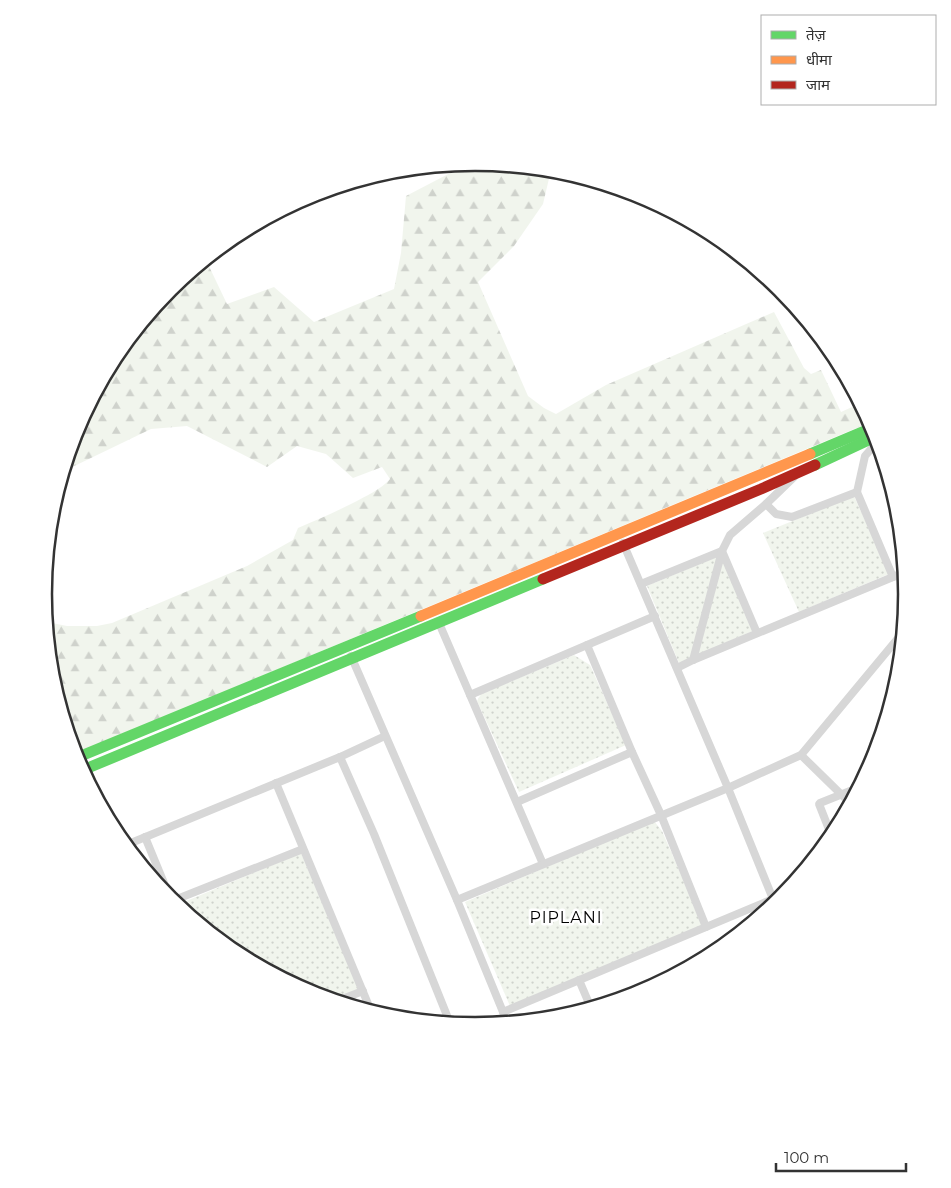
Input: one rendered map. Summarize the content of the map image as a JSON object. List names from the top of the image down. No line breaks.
{"districts":["PIPLANI"],"legend":["तेज़","धीमा","जाम"],"scale_bar":"100 m"}
